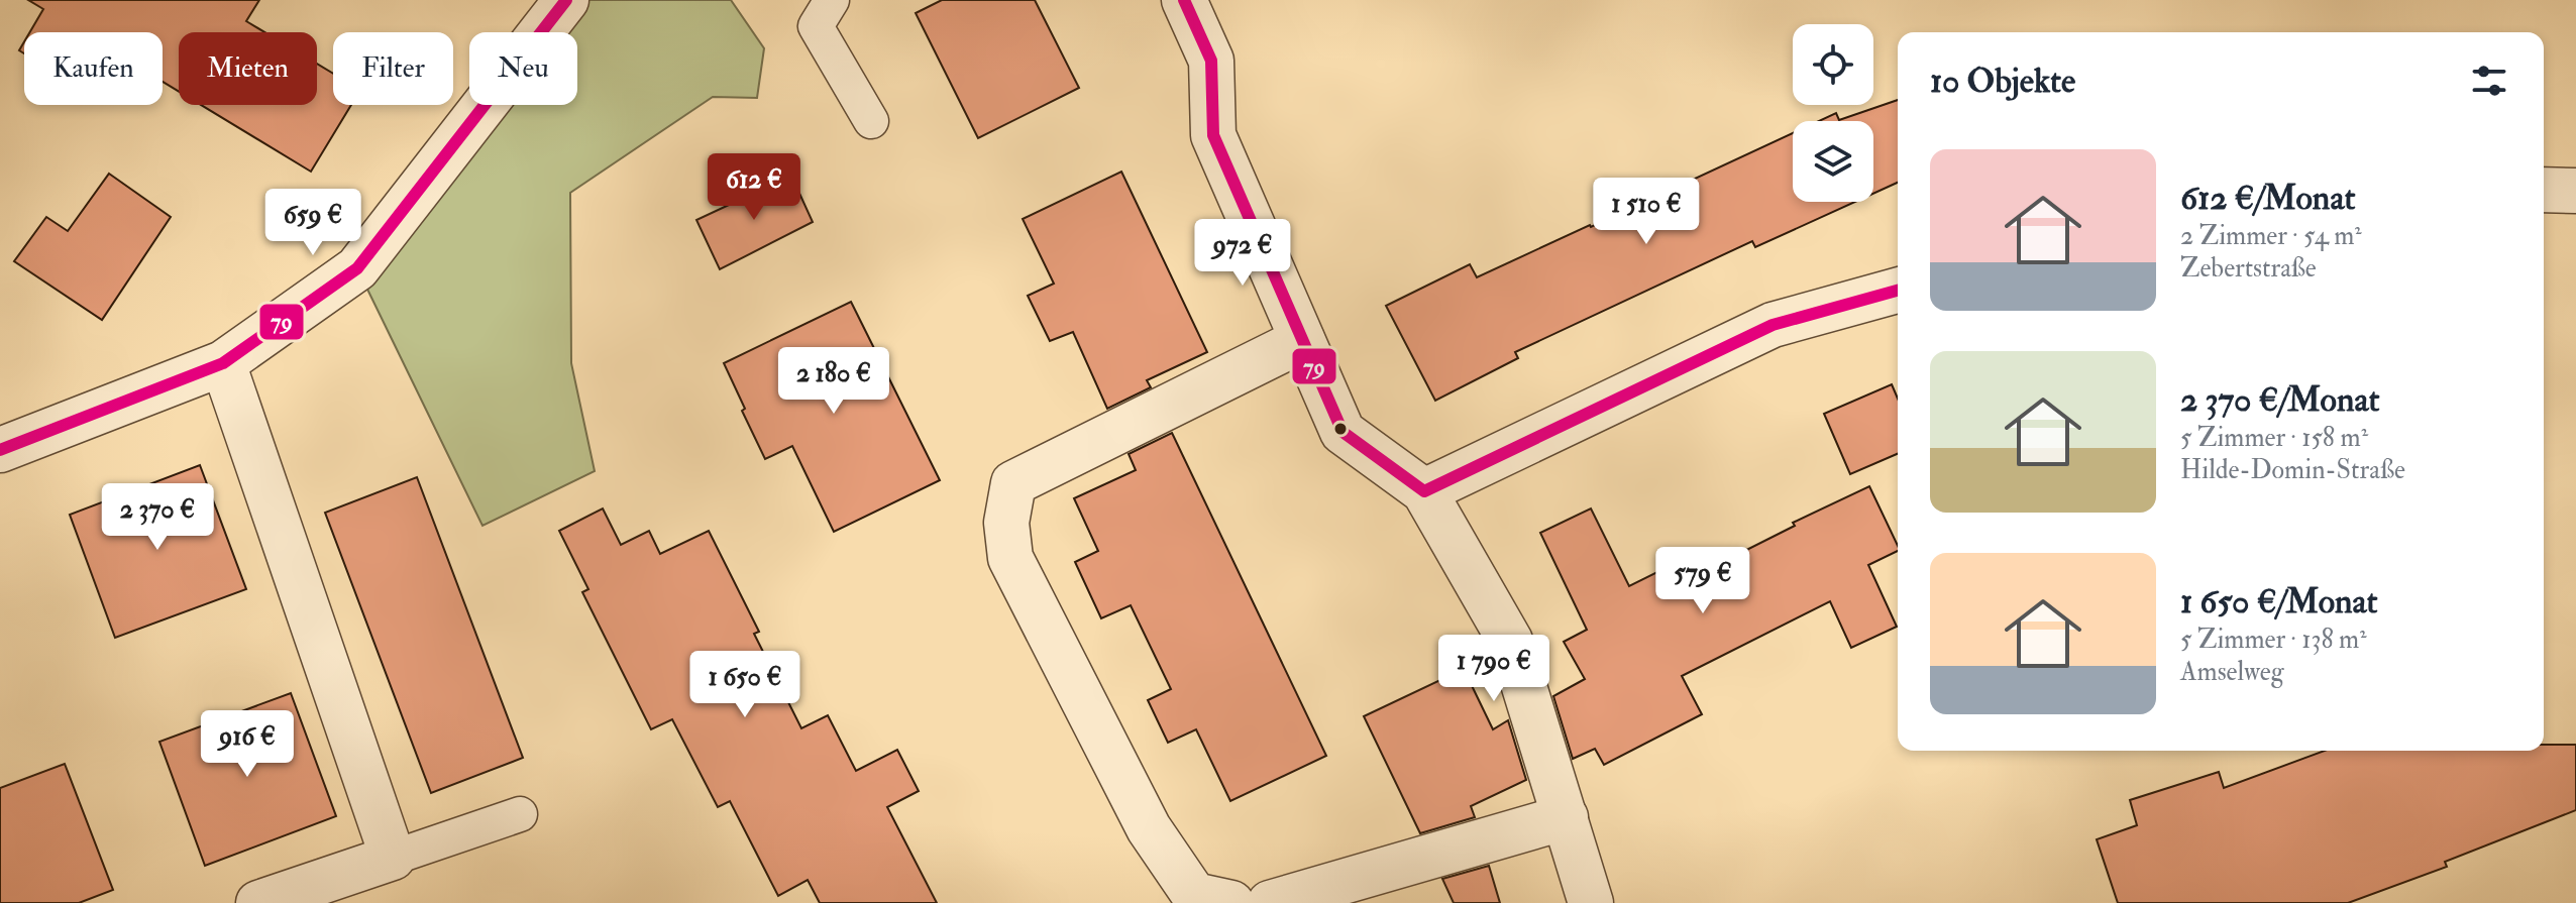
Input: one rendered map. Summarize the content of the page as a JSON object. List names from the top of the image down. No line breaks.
{"lines":["transit line 79"],"page":{"chip":["Kaufen","Mieten","Filter","Neu"],"heading":"10 Objekte","list":[{"name":"612 €/Monat","note":"2 Zimmer · 54 m² · Zebertstraße"},{"name":"2 370 €/Monat","note":"5 Zimmer · 158 m² · Hilde-Domin-Straße"},{"name":"1 650 €/Monat","note":"5 Zimmer · 138 m² · Amselweg"}],"price":["612 €","1 510 €","659 €","972 €","2 180 €","2 370 €","579 €","1 790 €","1 650 €","916 €"]}}
